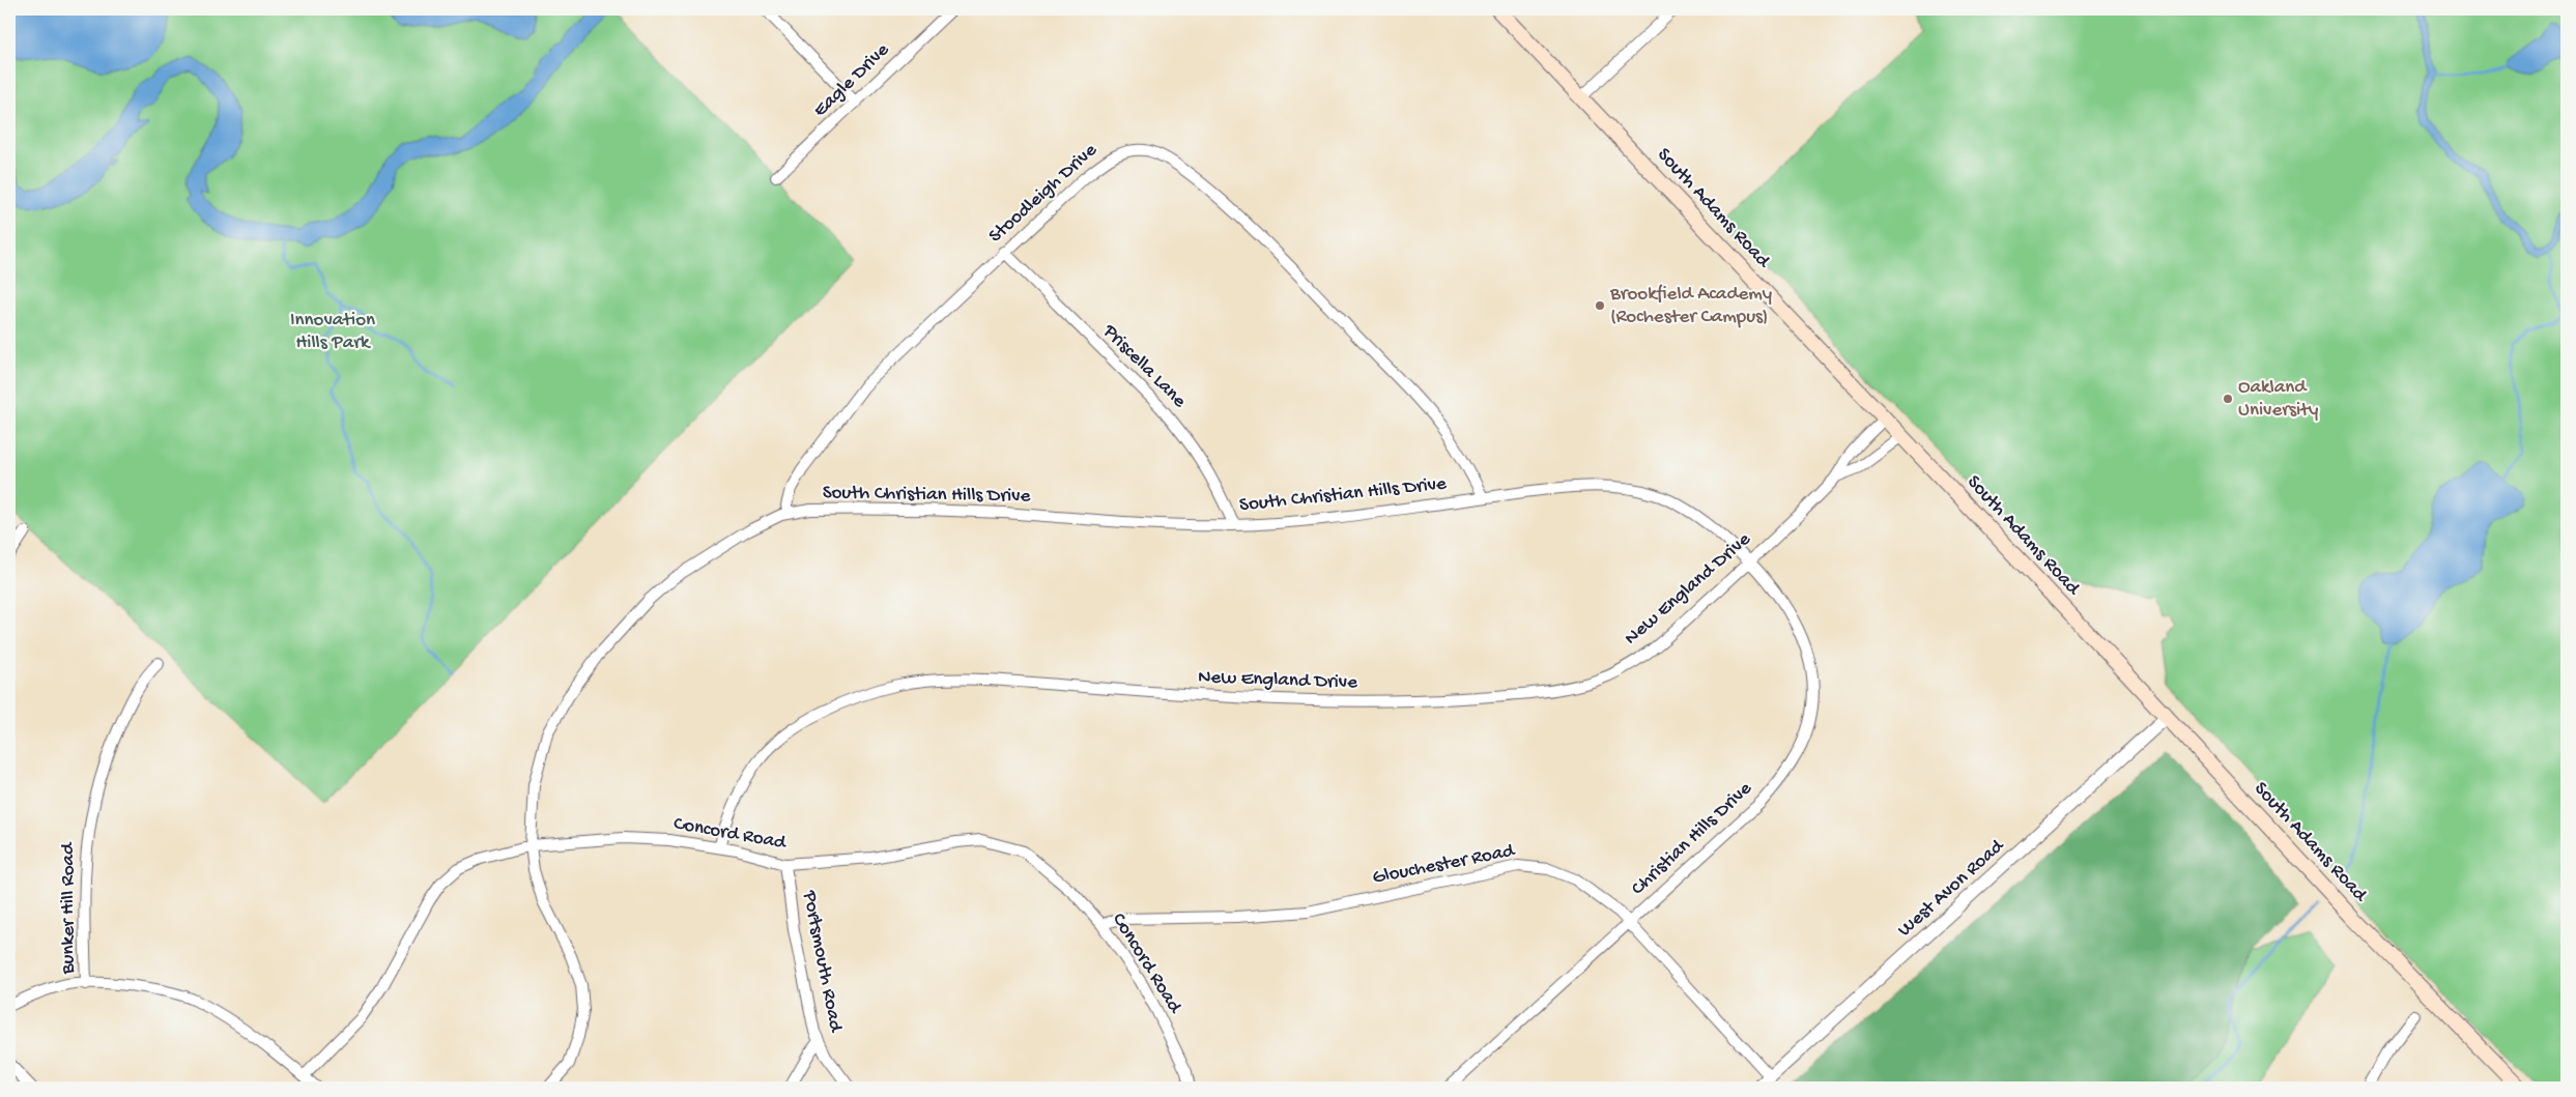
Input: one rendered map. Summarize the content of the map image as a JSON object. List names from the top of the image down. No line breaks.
{"streets":{"main road":["South Adams Road"],"street":["Eagle Drive","Stoodleigh Drive","Priscella Lane","South Christian Hills Drive","New England Drive","Concord Road","Christian Hills Drive","Glouchester Road","West Avon Road","Bunker Hill Road","Portsmouth Road"]},"crossings":[["Stoodleigh Drive","Priscella Lane"],["Stoodleigh Drive","South Christian Hills Drive"],["South Adams Road","New England Drive"],["South Adams Road","West Avon Road"],["Priscella Lane","South Christian Hills Drive"],["South Christian Hills Drive","New England Drive"],["South Christian Hills Drive","Concord Road"],["South Christian Hills Drive","Christian Hills Drive"],["New England Drive","Concord Road"],["New England Drive","Christian Hills Drive"],["Concord Road","Glouchester Road"],["Concord Road","Portsmouth Road"],["Christian Hills Drive","Glouchester Road"],["Glouchester Road","West Avon Road"]],"parks":["Innovation Hills Park"],"places":["Brookfield Academy (Rochester Campus)","Oakland University"]}
